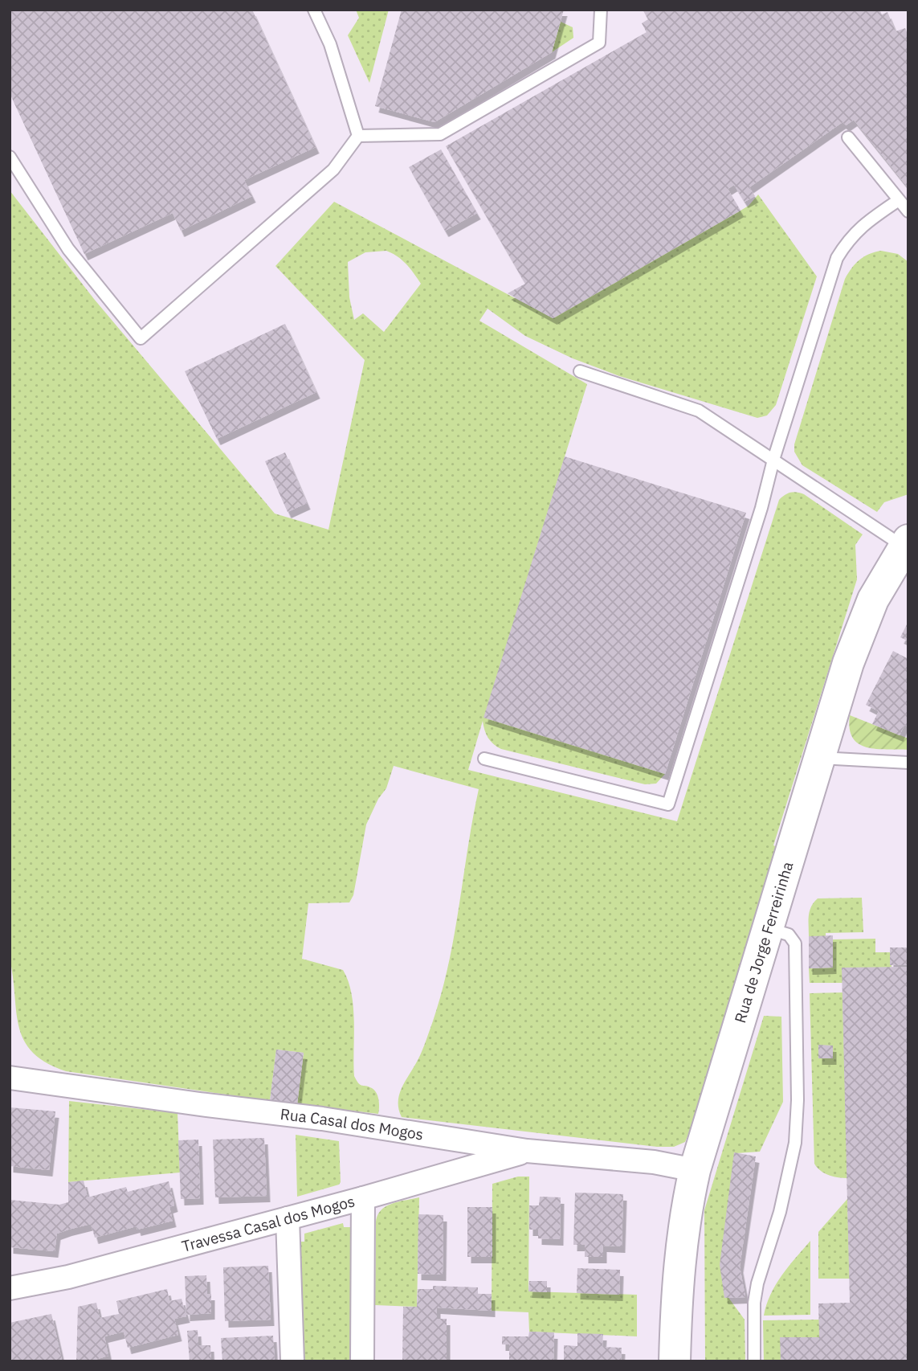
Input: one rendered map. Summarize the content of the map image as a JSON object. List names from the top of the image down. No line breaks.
{"streets":{"street":["Rua de Jorge Ferreirinha","Rua Casal dos Mogos","Travessa Casal dos Mogos"]},"crossings":[["Rua de Jorge Ferreirinha","Rua Casal dos Mogos"],["Rua Casal dos Mogos","Travessa Casal dos Mogos"]]}
